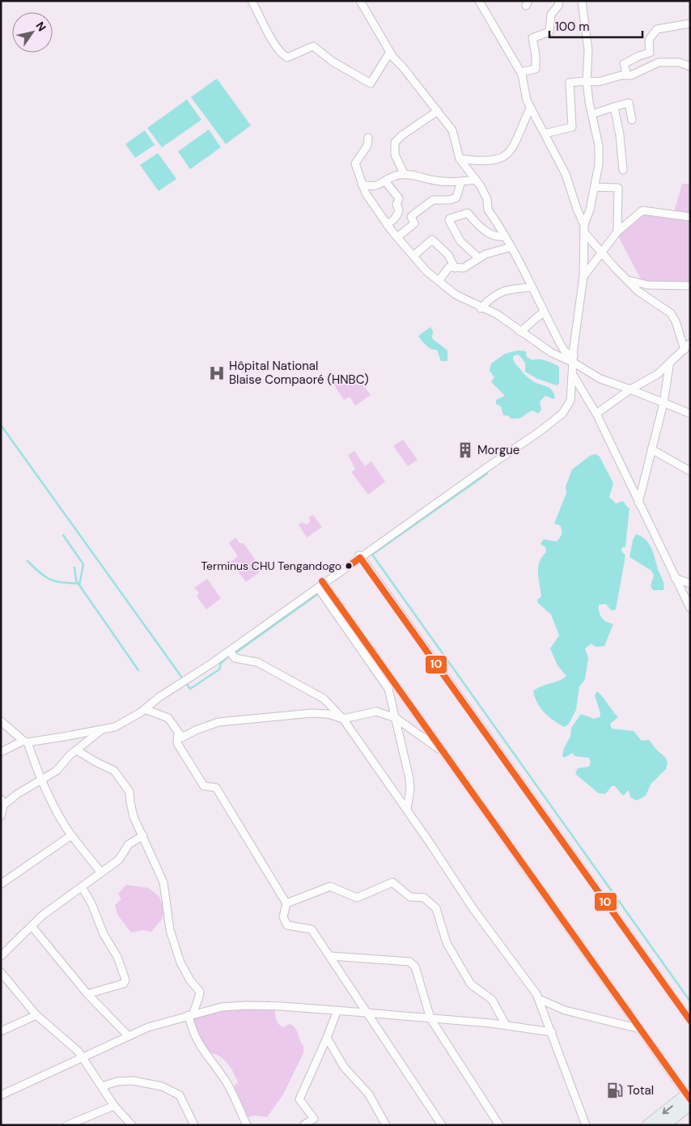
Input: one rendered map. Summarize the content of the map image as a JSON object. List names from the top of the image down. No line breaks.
{"places":{"hospital":["Hôpital National Blaise Compaoré (HNBC)"],"building":["Morgue"],"other":["Terminus CHU Tengandogo"],"fuel station":["Total"]},"lines":["transit line 10"],"scale_bar":"100 m","north":"top right"}
